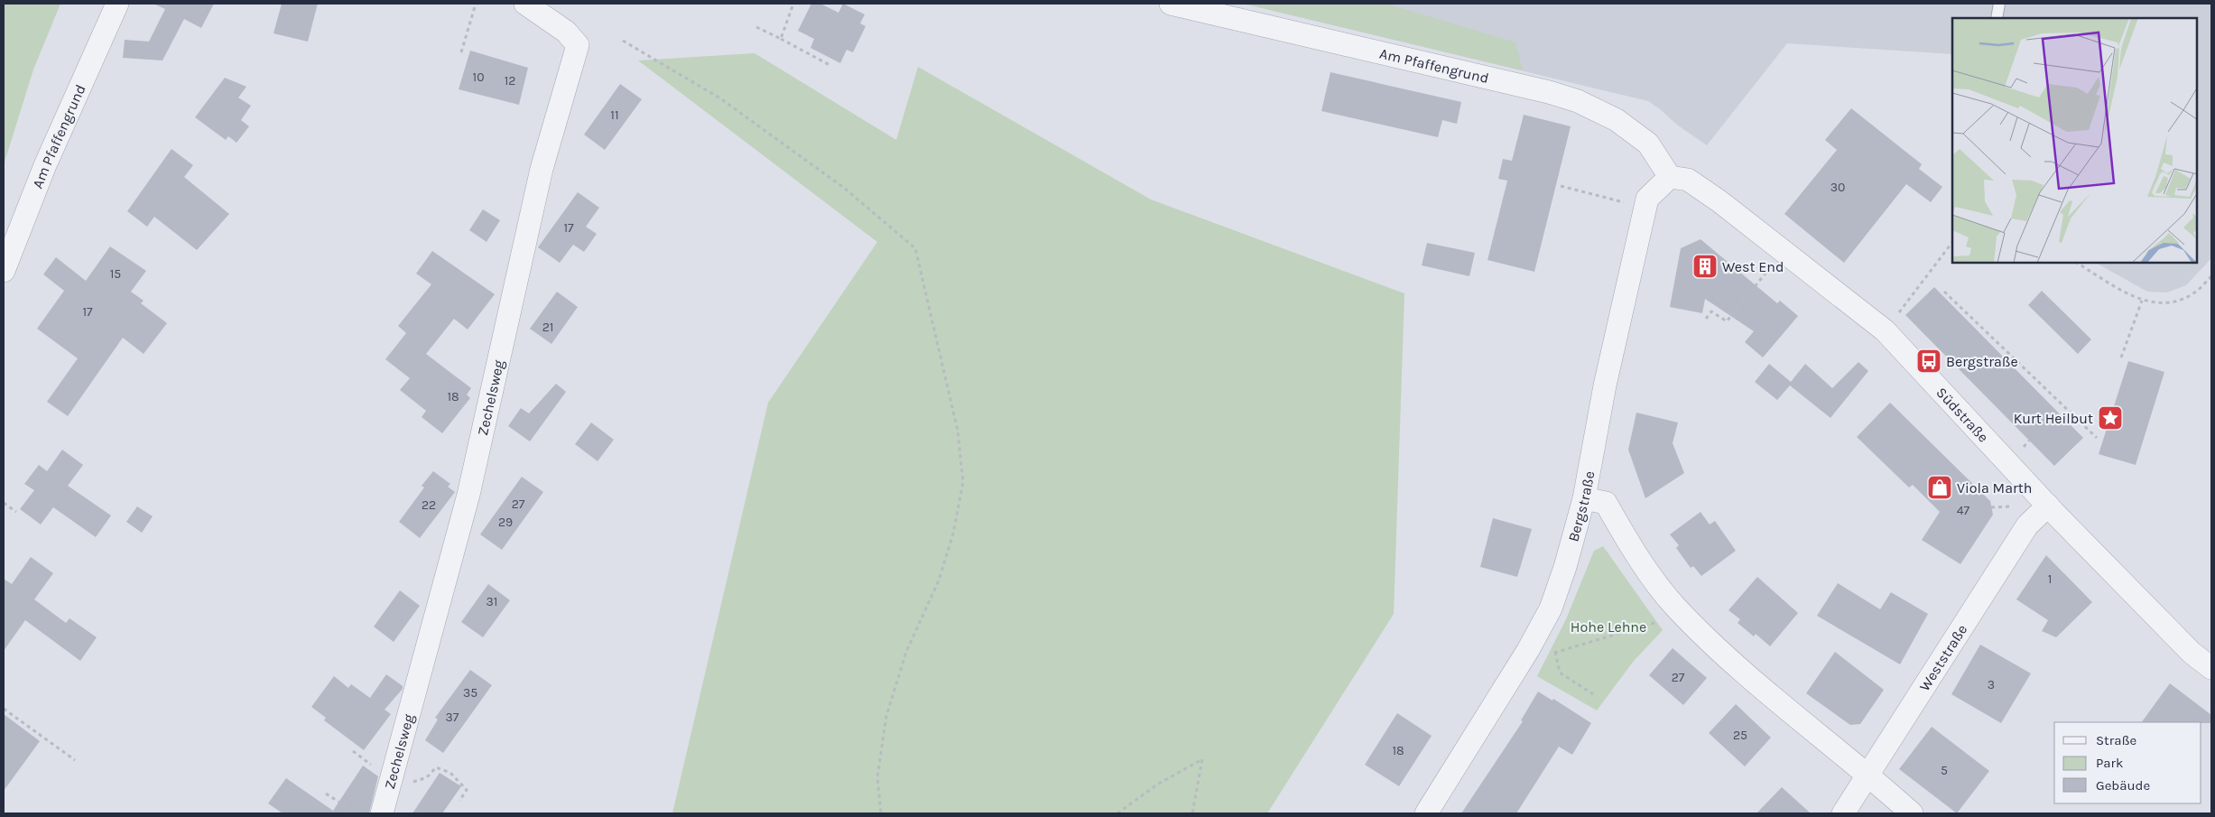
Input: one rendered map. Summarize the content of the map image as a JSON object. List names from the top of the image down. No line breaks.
{"streets":{"street":["Am Pfaffengrund","Zechelsweg","Südstraße","Bergstraße","Weststraße"]},"crossings":[["Am Pfaffengrund","Südstraße"],["Am Pfaffengrund","Bergstraße"],["Südstraße","Bergstraße"],["Südstraße","Weststraße"]],"parks":["Hohe Lehne"],"places":{"building":["West End"],"bus stop":["Bergstraße"],"place":["Kurt Heilbut"],"shop":["Viola Marth"]},"house_numbers":["10","12","11","30","17","15","17","21","18","27","22","47","29","1","31","27","3","35","37","25","18","5"],"legend":["Straße","Park","Gebäude"]}
